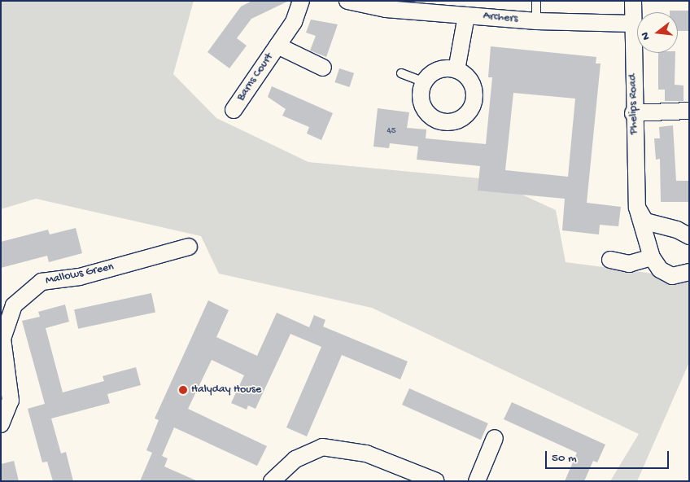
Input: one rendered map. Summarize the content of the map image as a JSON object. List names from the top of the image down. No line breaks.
{"streets":{"street":["Archers","Barns Court","Phelips Road","Mallows Green"]},"crossings":[["Archers","Phelips Road"]],"places":["Halyday House"],"house_numbers":["45"],"scale_bar":"50 m","north":"left"}
